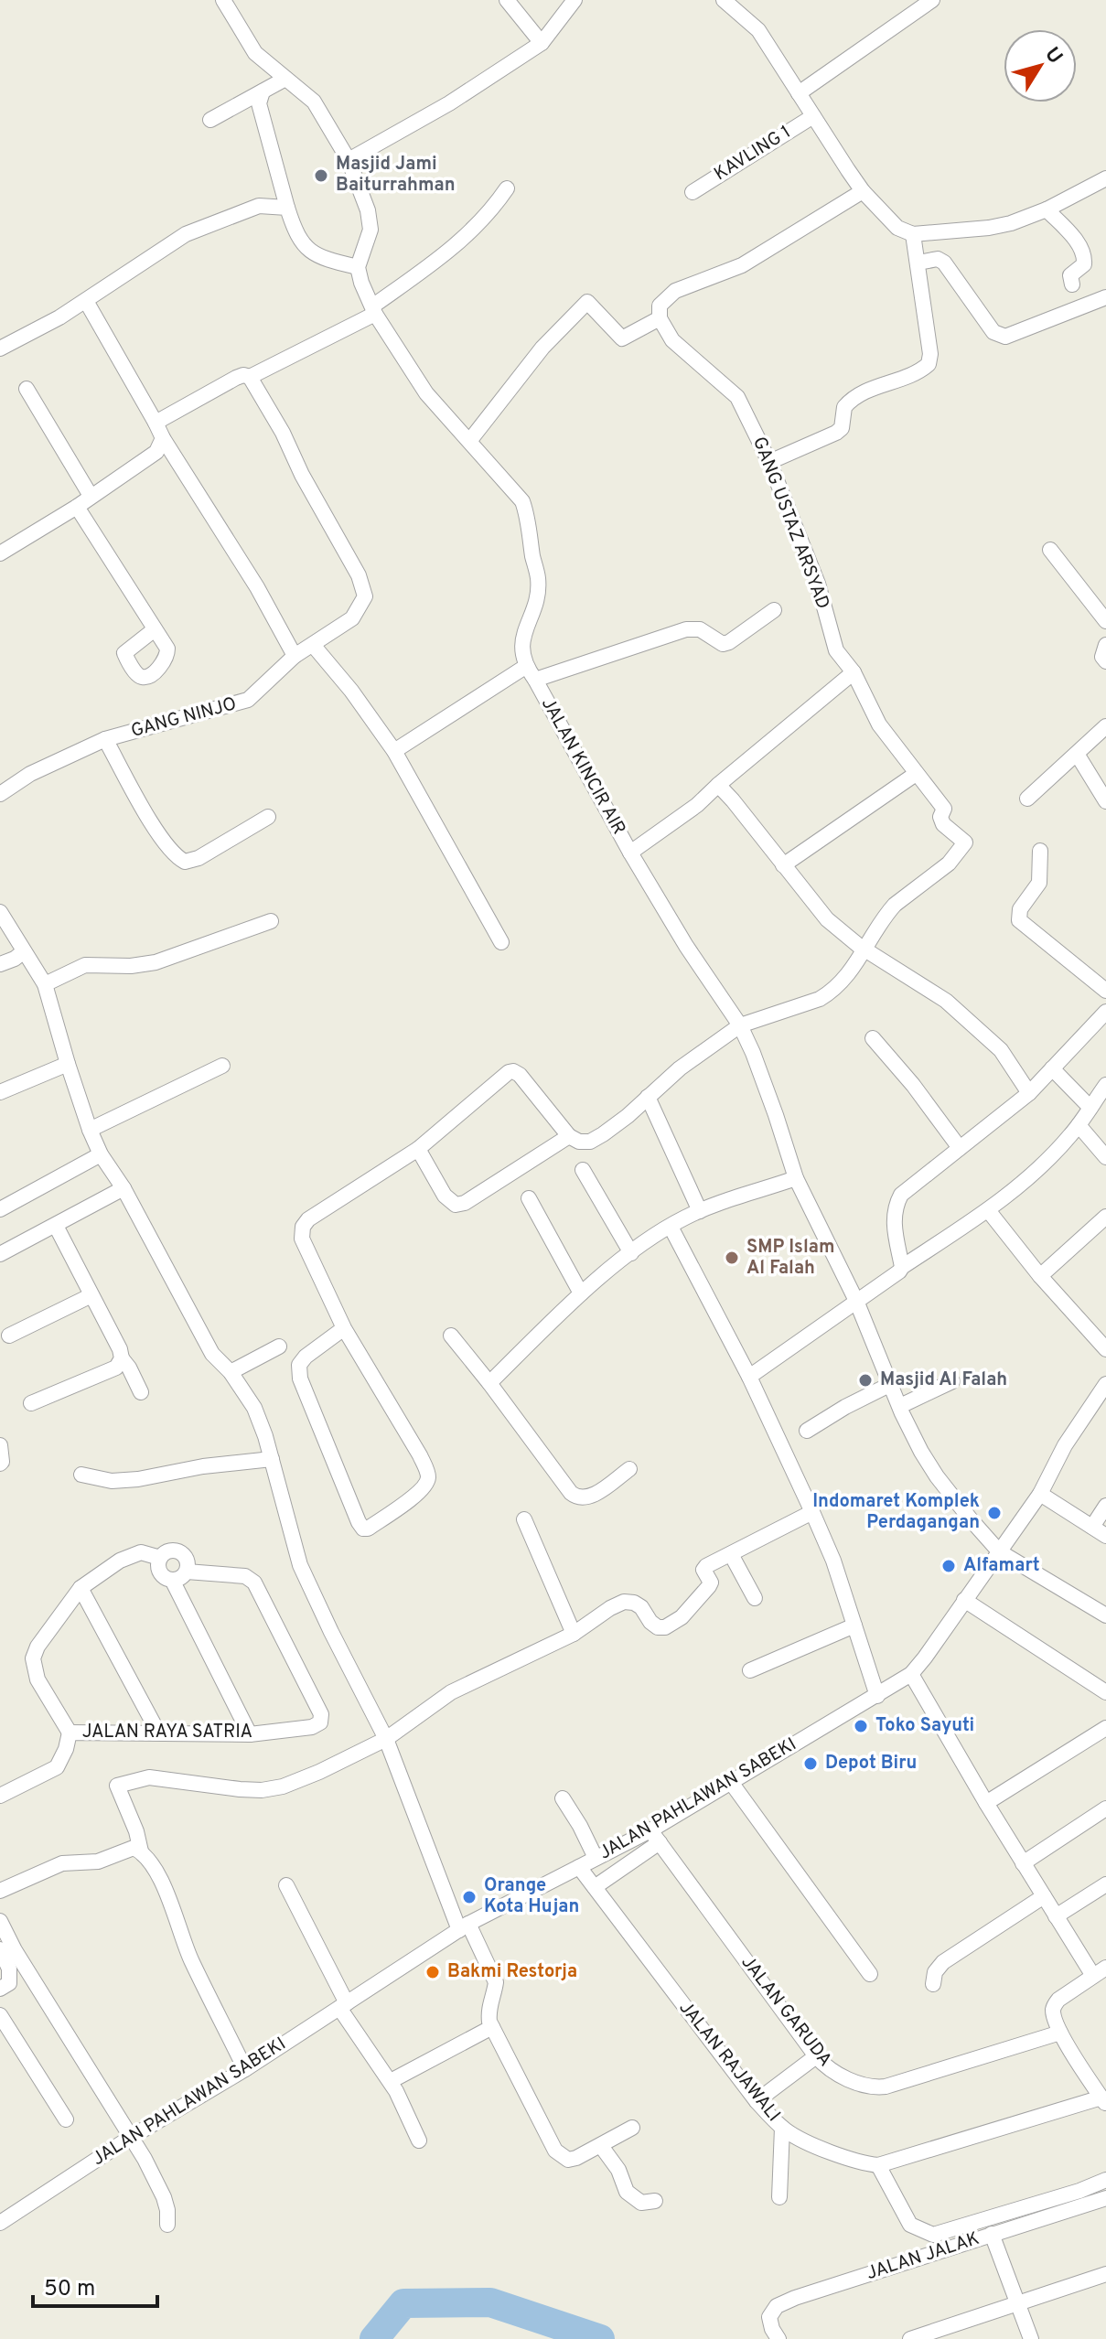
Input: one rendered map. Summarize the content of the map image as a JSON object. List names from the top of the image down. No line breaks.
{"streets":{"street":["KAVLING 1","GANG USTAZ ARSYAD","GANG NINJO","JALAN KINCIR AIR","JALAN RAYA SATRIA","JALAN PAHLAWAN SABEKI","JALAN GARUDA","JALAN RAJAWALI","JALAN JALAK"]},"crossings":[["JALAN KINCIR AIR","JALAN PAHLAWAN SABEKI"],["JALAN PAHLAWAN SABEKI","JALAN GARUDA"],["JALAN PAHLAWAN SABEKI","JALAN RAJAWALI"]],"places":["Masjid Jami Baiturrahman","SMP Islam Al Falah","Masjid Al Falah","Indomaret Komplek Perdagangan","Alfamart","Toko Sayuti","Depot Biru","Orange Kota Hujan","Bakmi Restorja"],"scale_bar":"50 m","north":"top right"}
